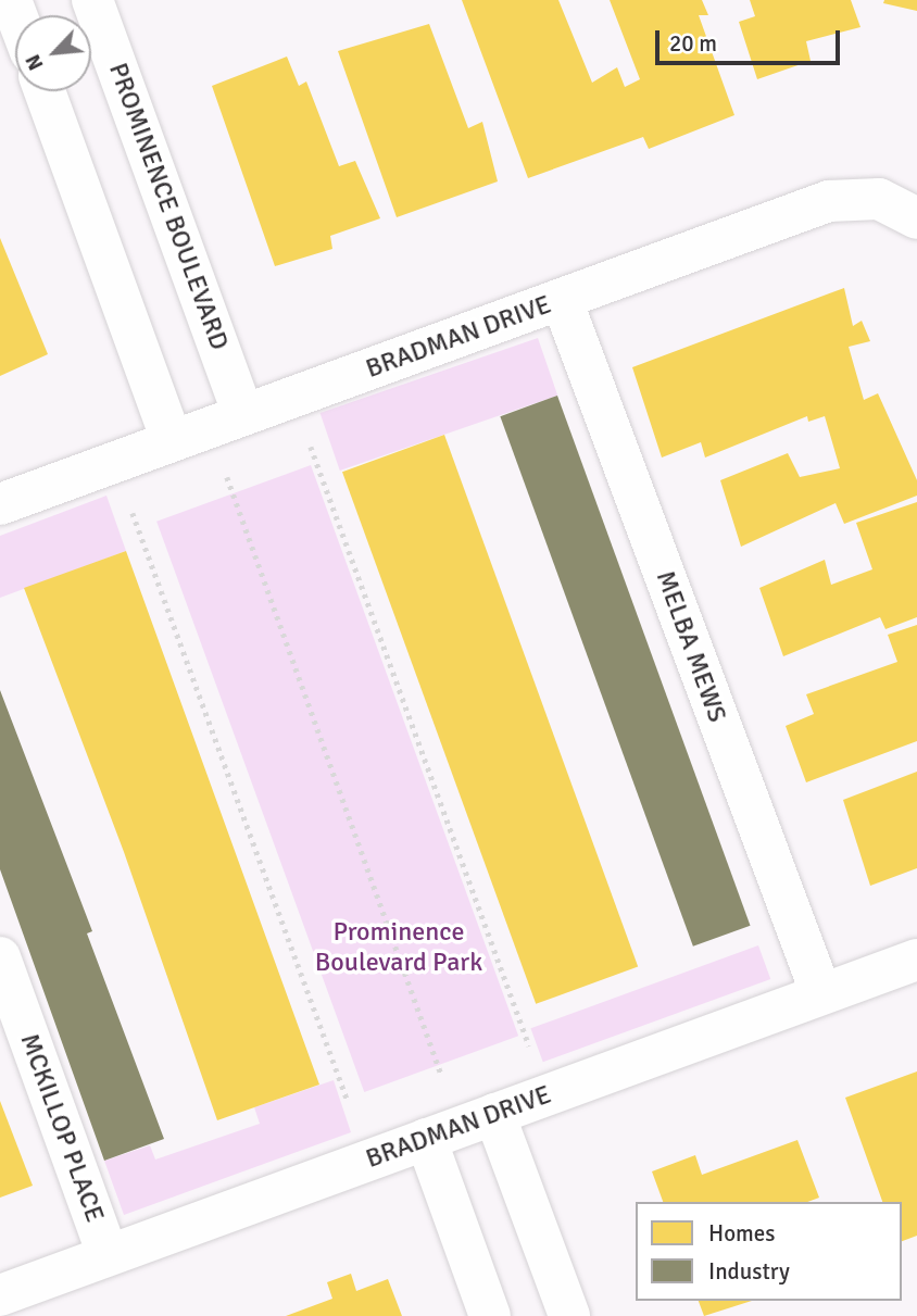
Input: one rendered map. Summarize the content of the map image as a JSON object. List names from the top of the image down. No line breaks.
{"streets":{"street":["PROMINENCE BOULEVARD","BRADMAN DRIVE","MELBA MEWS","MCKILLOP PLACE"]},"crossings":[["PROMINENCE BOULEVARD","BRADMAN DRIVE"],["BRADMAN DRIVE","MELBA MEWS"],["BRADMAN DRIVE","MCKILLOP PLACE"]],"parks":["Prominence Boulevard Park"],"legend":["Homes","Industry"],"scale_bar":"20 m","north":"bottom left"}
